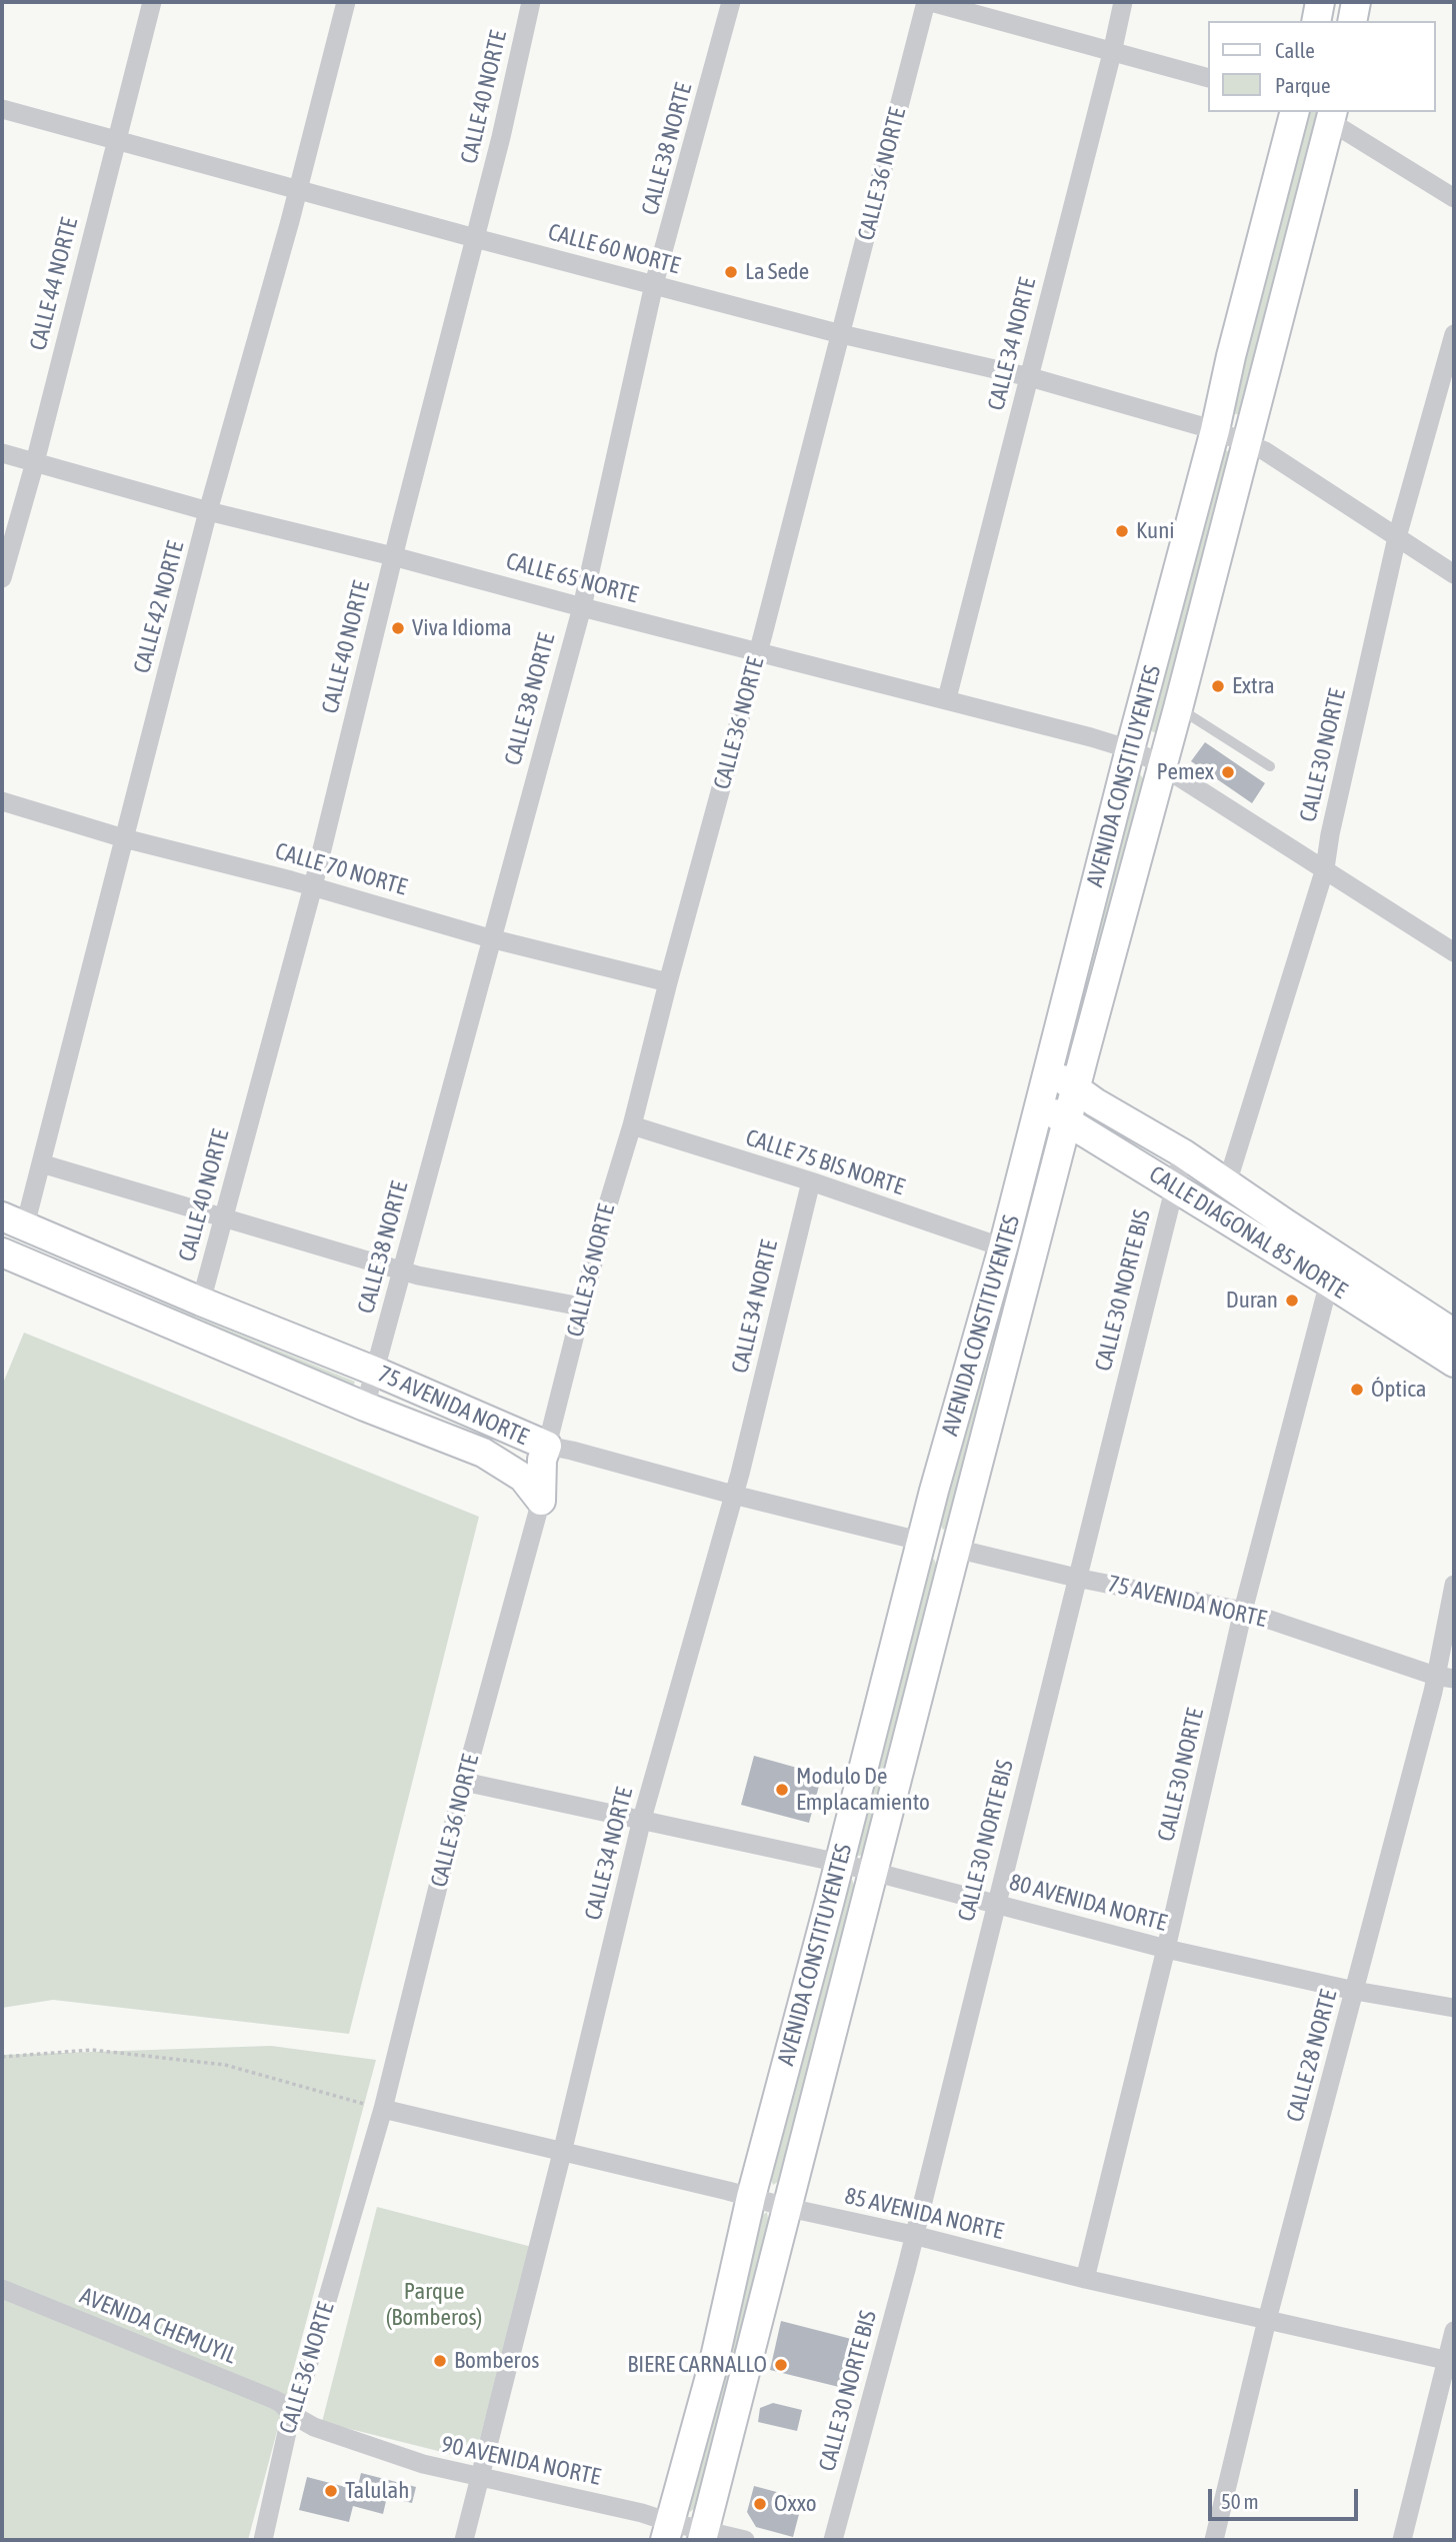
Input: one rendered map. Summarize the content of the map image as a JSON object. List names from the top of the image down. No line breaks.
{"streets":{"main road":["CALLE 36 NORTE","AVENIDA CONSTITUYENTES","CALLE DIAGONAL 85 NORTE","75 AVENIDA NORTE"],"street":["CALLE 40 NORTE","CALLE 38 NORTE","CALLE 60 NORTE","CALLE 44 NORTE","CALLE 34 NORTE","CALLE 65 NORTE","CALLE 42 NORTE","CALLE 30 NORTE","CALLE 70 NORTE","CALLE 75 BIS NORTE","CALLE 30 NORTE BIS","80 AVENIDA NORTE","CALLE 28 NORTE","85 AVENIDA NORTE","AVENIDA CHEMUYIL","90 AVENIDA NORTE"]},"crossings":[["CALLE 40 NORTE","CALLE 60 NORTE"],["CALLE 40 NORTE","CALLE 65 NORTE"],["CALLE 40 NORTE","CALLE 70 NORTE"],["CALLE 40 NORTE","75 AVENIDA NORTE"],["CALLE 38 NORTE","CALLE 60 NORTE"],["CALLE 38 NORTE","CALLE 65 NORTE"],["CALLE 38 NORTE","CALLE 70 NORTE"],["CALLE 38 NORTE","75 AVENIDA NORTE"],["CALLE 36 NORTE","CALLE 60 NORTE"],["CALLE 36 NORTE","CALLE 65 NORTE"],["CALLE 36 NORTE","CALLE 70 NORTE"],["CALLE 36 NORTE","CALLE 75 BIS NORTE"],["CALLE 36 NORTE","75 AVENIDA NORTE"],["CALLE 36 NORTE","80 AVENIDA NORTE"],["CALLE 36 NORTE","85 AVENIDA NORTE"],["CALLE 36 NORTE","AVENIDA CHEMUYIL"],["CALLE 36 NORTE","90 AVENIDA NORTE"],["CALLE 60 NORTE","CALLE 44 NORTE"],["CALLE 60 NORTE","CALLE 34 NORTE"],["CALLE 60 NORTE","CALLE 42 NORTE"],["CALLE 60 NORTE","CALLE 30 NORTE"],["CALLE 60 NORTE","AVENIDA CONSTITUYENTES"],["CALLE 44 NORTE","CALLE 65 NORTE"],["CALLE 34 NORTE","CALLE 65 NORTE"],["CALLE 34 NORTE","CALLE 75 BIS NORTE"],["CALLE 34 NORTE","75 AVENIDA NORTE"],["CALLE 34 NORTE","80 AVENIDA NORTE"],["CALLE 34 NORTE","85 AVENIDA NORTE"],["CALLE 34 NORTE","90 AVENIDA NORTE"],["CALLE 65 NORTE","CALLE 42 NORTE"],["CALLE 65 NORTE","CALLE 30 NORTE"],["CALLE 65 NORTE","AVENIDA CONSTITUYENTES"],["CALLE 42 NORTE","CALLE 70 NORTE"],["CALLE 42 NORTE","75 AVENIDA NORTE"],["CALLE 30 NORTE","CALLE DIAGONAL 85 NORTE"],["CALLE 30 NORTE","75 AVENIDA NORTE"],["CALLE 30 NORTE","80 AVENIDA NORTE"],["CALLE 30 NORTE","85 AVENIDA NORTE"],["AVENIDA CONSTITUYENTES","CALLE 75 BIS NORTE"],["AVENIDA CONSTITUYENTES","CALLE DIAGONAL 85 NORTE"],["AVENIDA CONSTITUYENTES","75 AVENIDA NORTE"],["AVENIDA CONSTITUYENTES","80 AVENIDA NORTE"],["AVENIDA CONSTITUYENTES","85 AVENIDA NORTE"],["AVENIDA CONSTITUYENTES","90 AVENIDA NORTE"],["CALLE DIAGONAL 85 NORTE","CALLE 30 NORTE BIS"],["CALLE 30 NORTE BIS","75 AVENIDA NORTE"],["CALLE 30 NORTE BIS","80 AVENIDA NORTE"],["CALLE 30 NORTE BIS","85 AVENIDA NORTE"],["75 AVENIDA NORTE","CALLE 28 NORTE"],["80 AVENIDA NORTE","CALLE 28 NORTE"],["CALLE 28 NORTE","85 AVENIDA NORTE"],["AVENIDA CHEMUYIL","90 AVENIDA NORTE"]],"parks":["Parque (Bomberos)"],"places":["La Sede","Kuni","Viva Idioma","Extra","Pemex","Duran","Óptica","Modulo De Emplacamiento","Bomberos","BIERE CARNALLO","Talulah","Oxxo"],"legend":["Calle","Parque"],"scale_bar":"50 m"}
